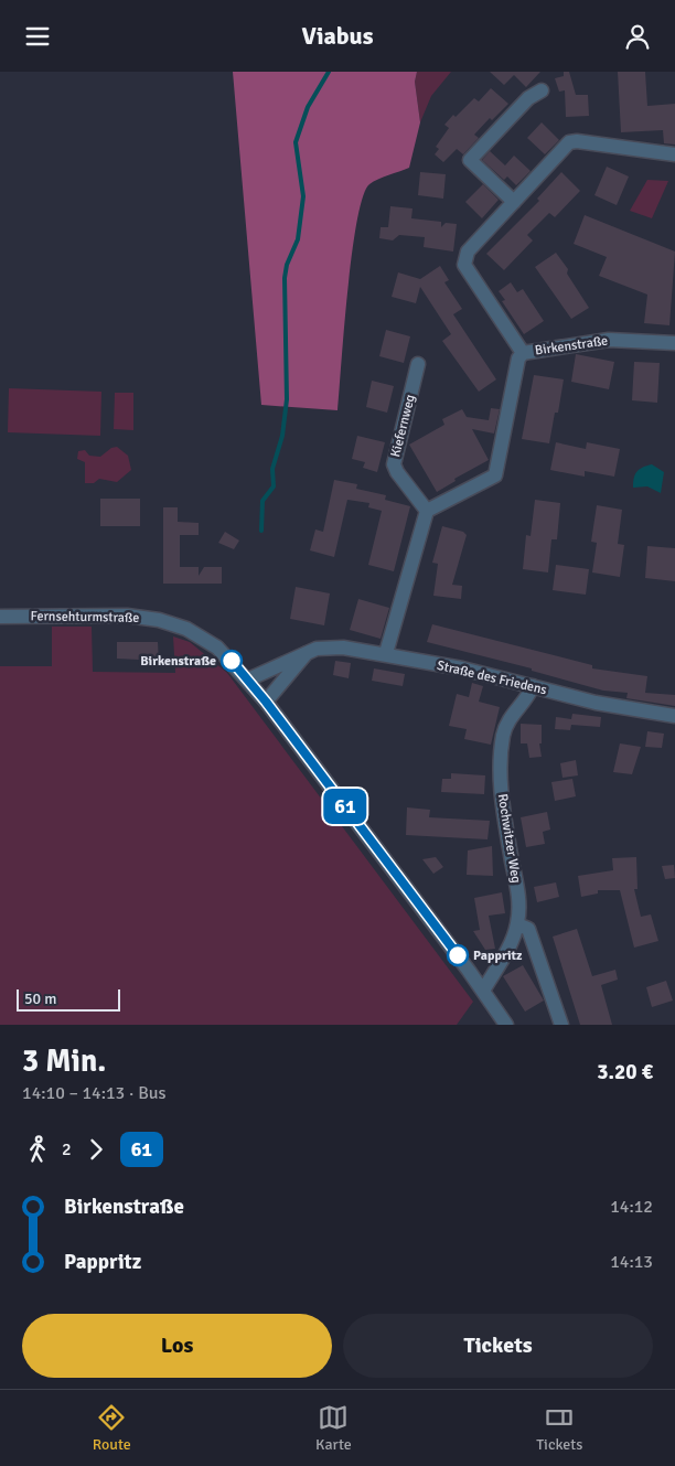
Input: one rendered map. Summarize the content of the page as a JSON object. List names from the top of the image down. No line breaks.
{"streets":{"street":["Birkenstraße","Kiefernweg","Fernsehturmstraße","Straße des Friedens","Rochwitzer Weg"]},"crossings":[["Birkenstraße","Kiefernweg"],["Fernsehturmstraße","Straße des Friedens"],["Fernsehturmstraße","Rochwitzer Weg"],["Straße des Friedens","Rochwitzer Weg"]],"places":["Birkenstraße","Pappritz"],"lines":["bus line 61"],"scale_bar":"50 m","page":{"header":"Viabus","on_map":"61","scale":"50 m","heading":["3 Min.","14:10 – 14:13 · Bus","3.20 €"],"legs":["2","61"],"list":[{"name":"Birkenstraße","value":"14:12"},{"name":"Pappritz","value":"14:13"}],"buttons":["Los","Tickets"],"tabs":["Route","Karte","Tickets"]}}
